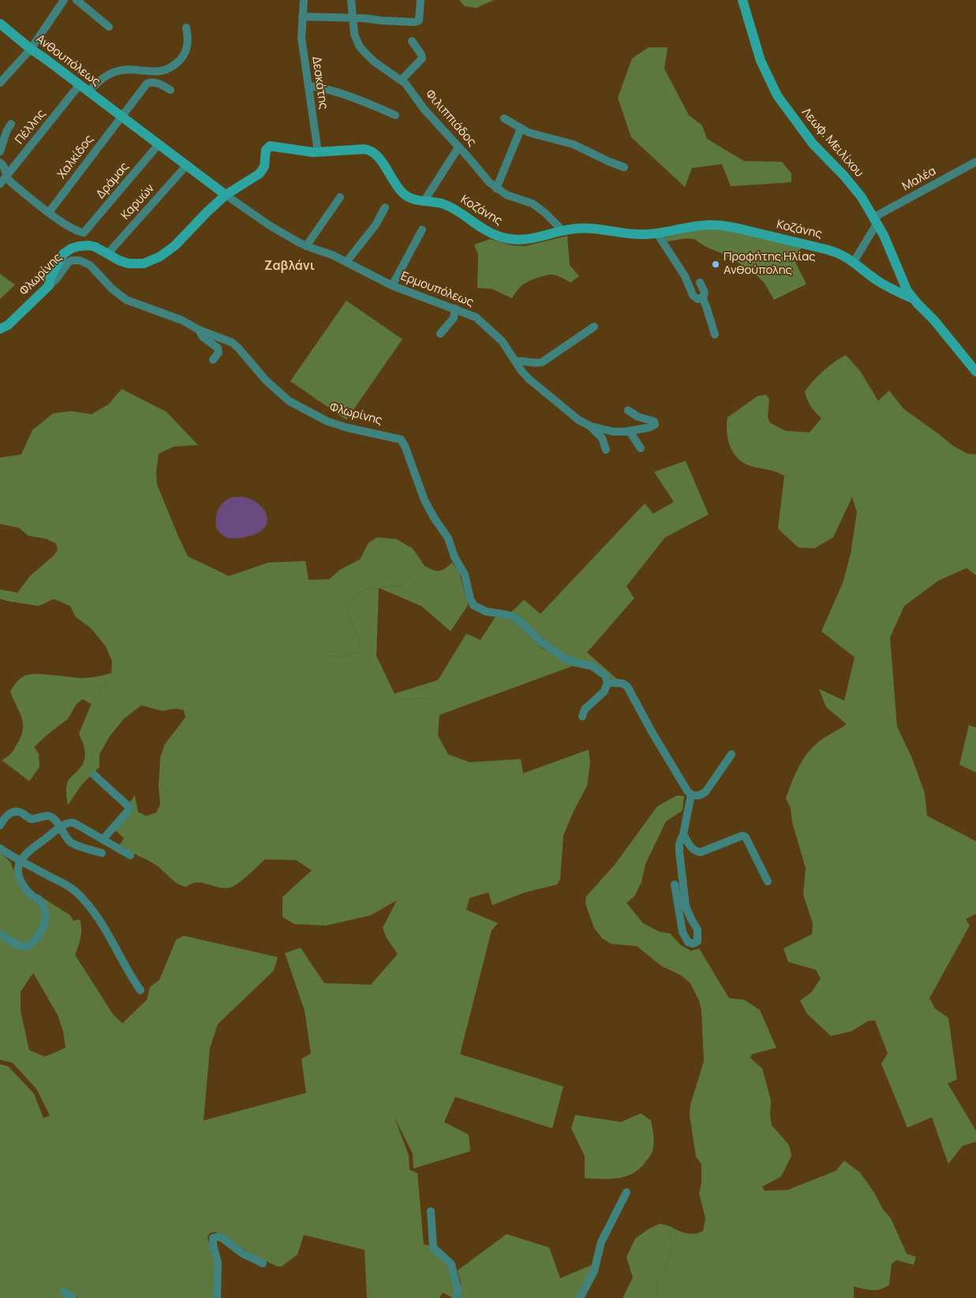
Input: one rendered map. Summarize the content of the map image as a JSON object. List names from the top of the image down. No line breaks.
{"streets":{"street":["Ανθουπόλεως","Δεσκάτης","Φιλιππιάδος","Πέλλης","Λεωφ. Μειλίχου","Χαλκίδος","Μαλέα","Δράμας","Καρυών","Κοζάνης","Φλωρίνης","Ερμουπόλεως"]},"crossings":[["Ανθουπόλεως","Πέλλης"],["Ανθουπόλεως","Χαλκίδος"],["Ανθουπόλεως","Δράμας"],["Ανθουπόλεως","Καρυών"],["Ανθουπόλεως","Κοζάνης"],["Ανθουπόλεως","Ερμουπόλεως"],["Δεσκάτης","Κοζάνης"],["Φιλιππιάδος","Κοζάνης"],["Λεωφ. Μειλίχου","Μαλέα"],["Λεωφ. Μειλίχου","Κοζάνης"],["Χαλκίδος","Δράμας"],["Καρυών","Κοζάνης"],["Κοζάνης","Φλωρίνης"],["Κοζάνης","Ερμουπόλεως"]],"districts":["Ζαβλάνι"],"places":["Προφήτης Ηλίας Ανθούπολης"]}
